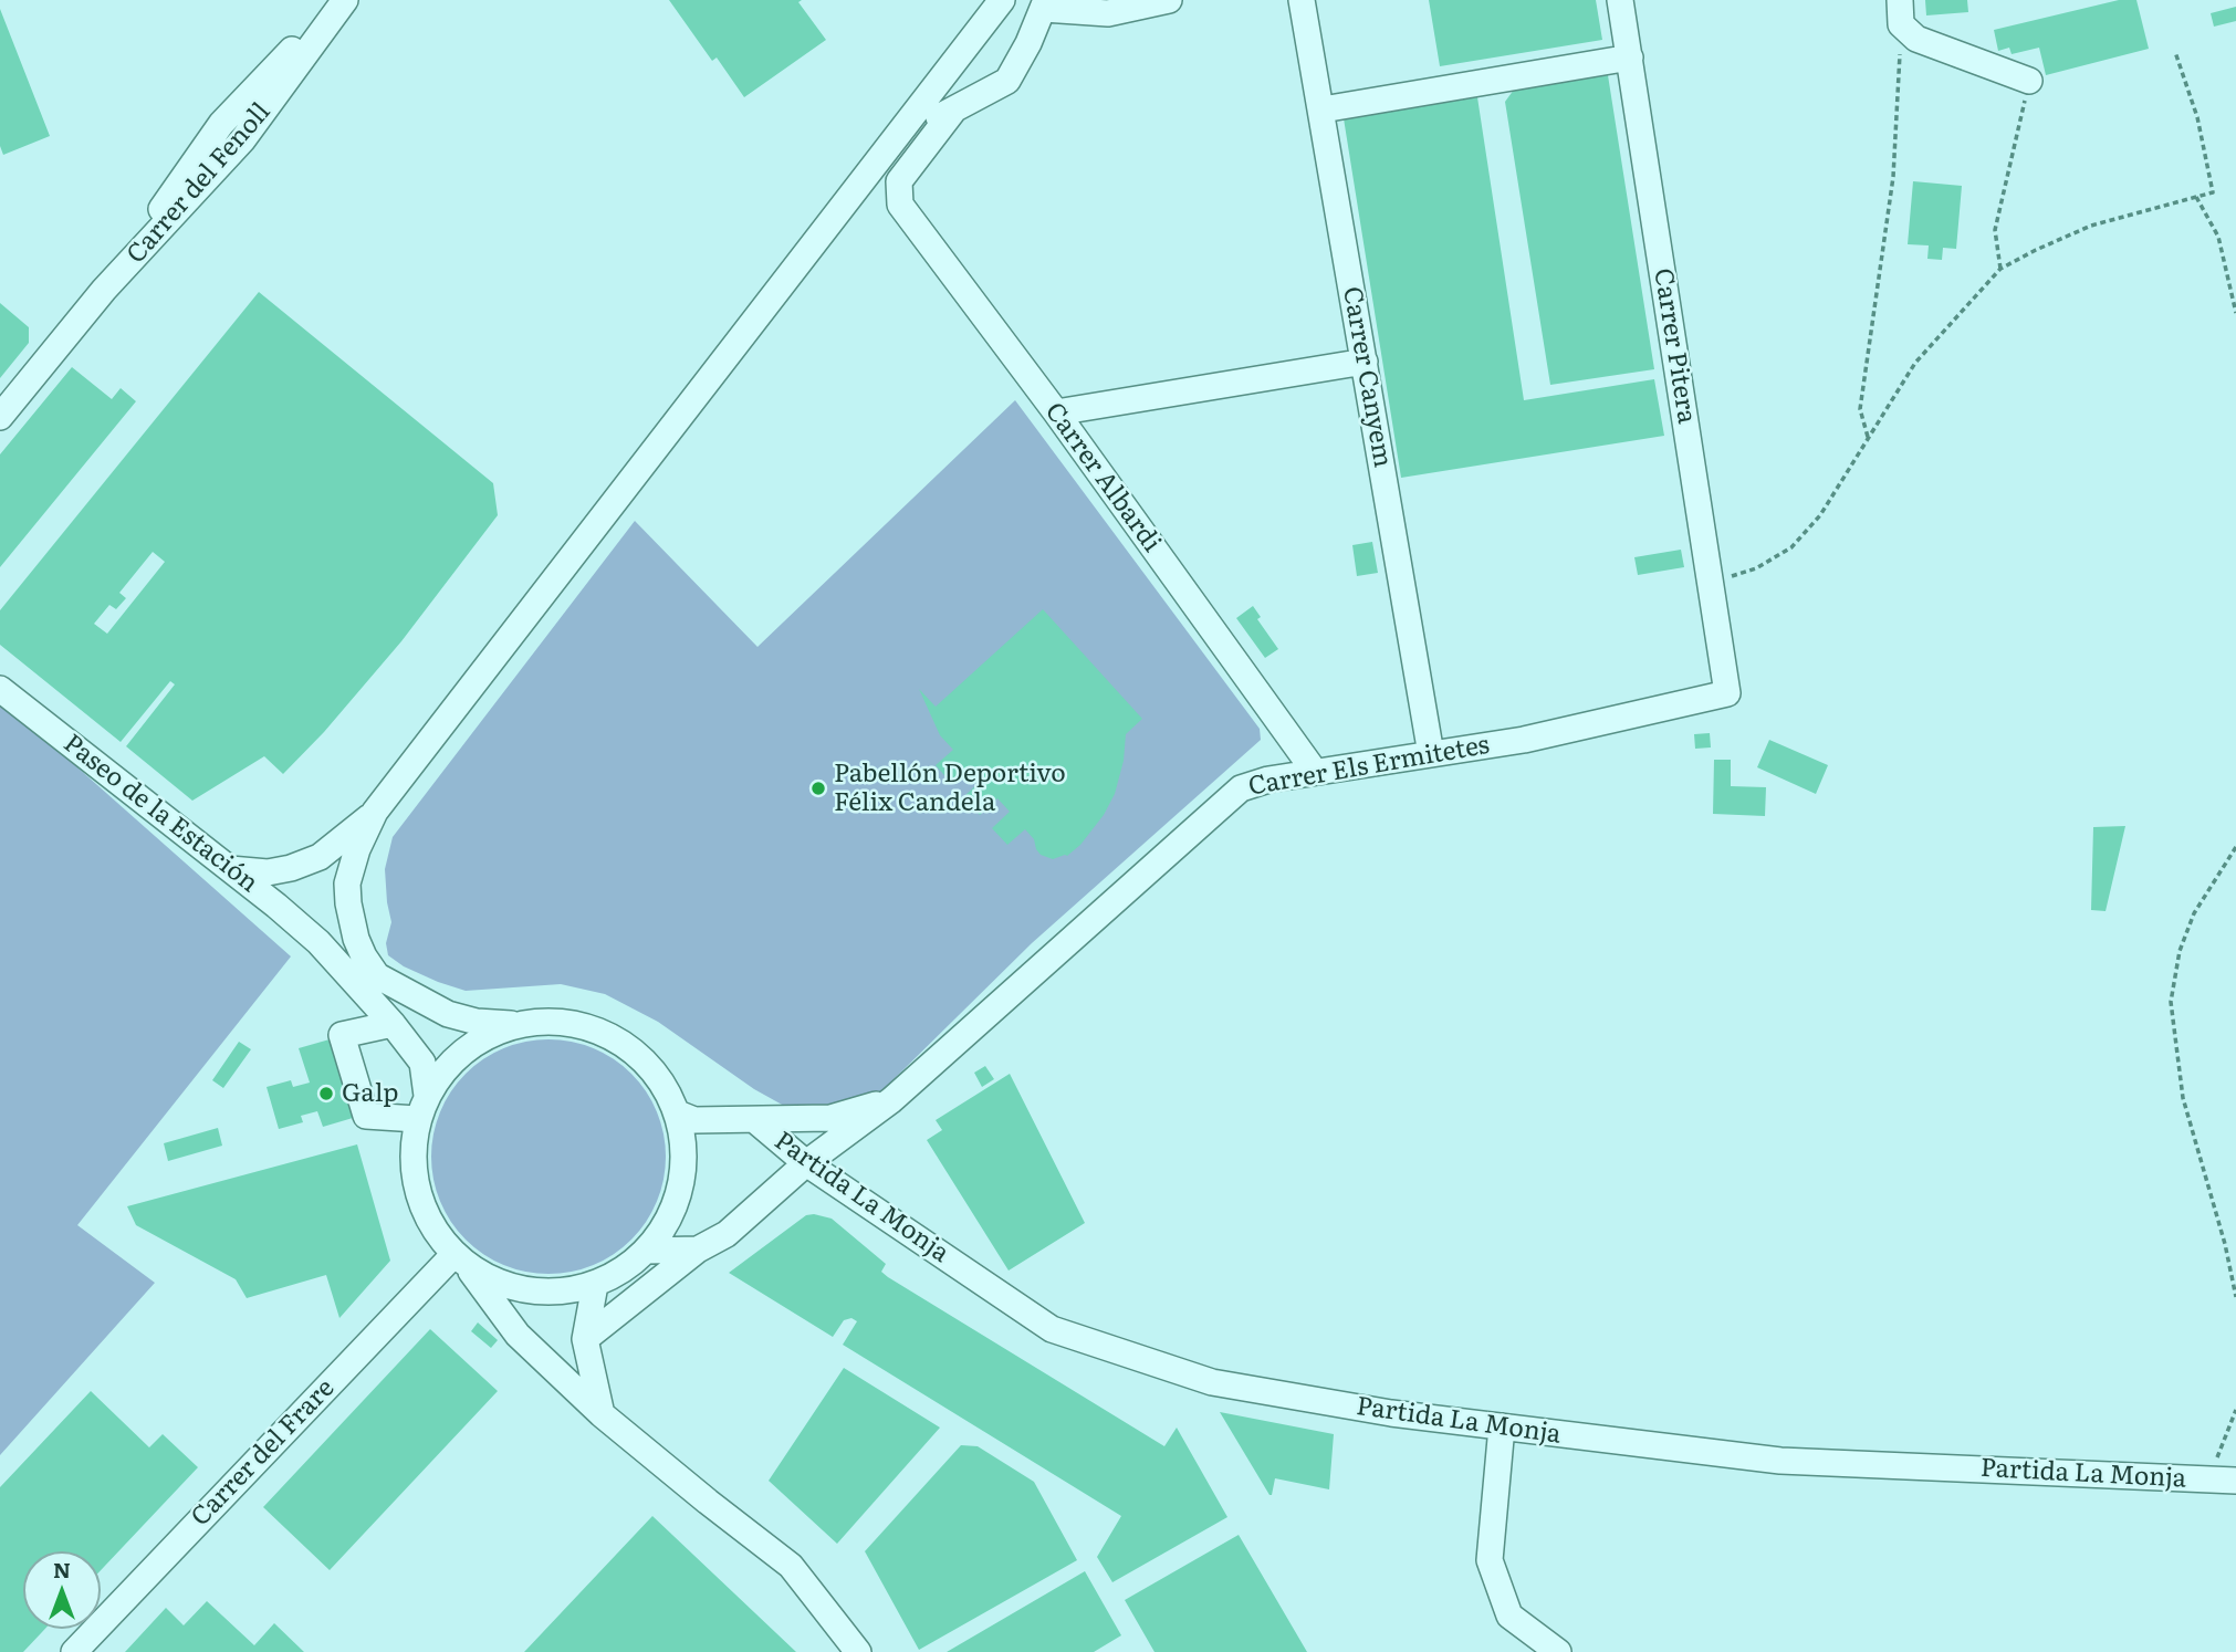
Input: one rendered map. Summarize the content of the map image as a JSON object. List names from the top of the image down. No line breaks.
{"streets":{"street":["Carrer del Fenoll","Carrer Pitera","Carrer Canyem","Carrer Albardi","Carrer Els Ermitetes","Paseo de la Estación","Partida La Monja","Carrer del Frare"]},"crossings":[["Carrer Pitera","Carrer Els Ermitetes"],["Carrer Canyem","Carrer Els Ermitetes"],["Carrer Albardi","Carrer Els Ermitetes"],["Carrer Els Ermitetes","Paseo de la Estación"],["Carrer Els Ermitetes","Partida La Monja"],["Carrer Els Ermitetes","Carrer del Frare"],["Paseo de la Estación","Carrer del Frare"]],"places":["Pabellón Deportivo Félix Candela","Galp"],"north":"top"}
